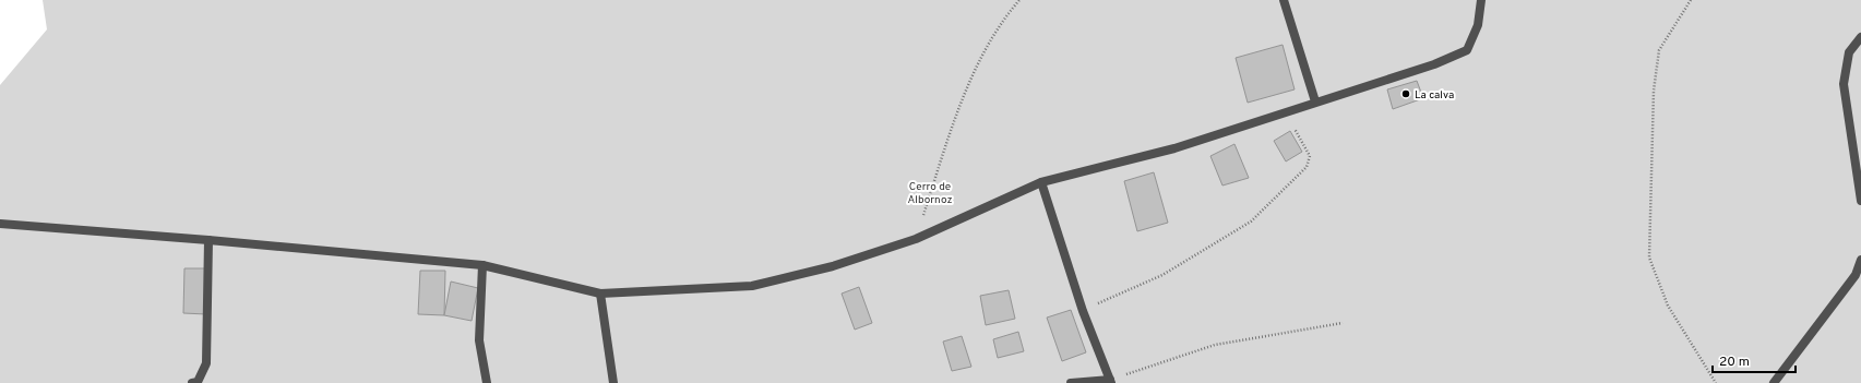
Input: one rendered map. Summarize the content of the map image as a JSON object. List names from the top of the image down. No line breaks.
{"parks":["Cerro de Albornoz"],"places":["La calva"],"scale_bar":"20 m"}
